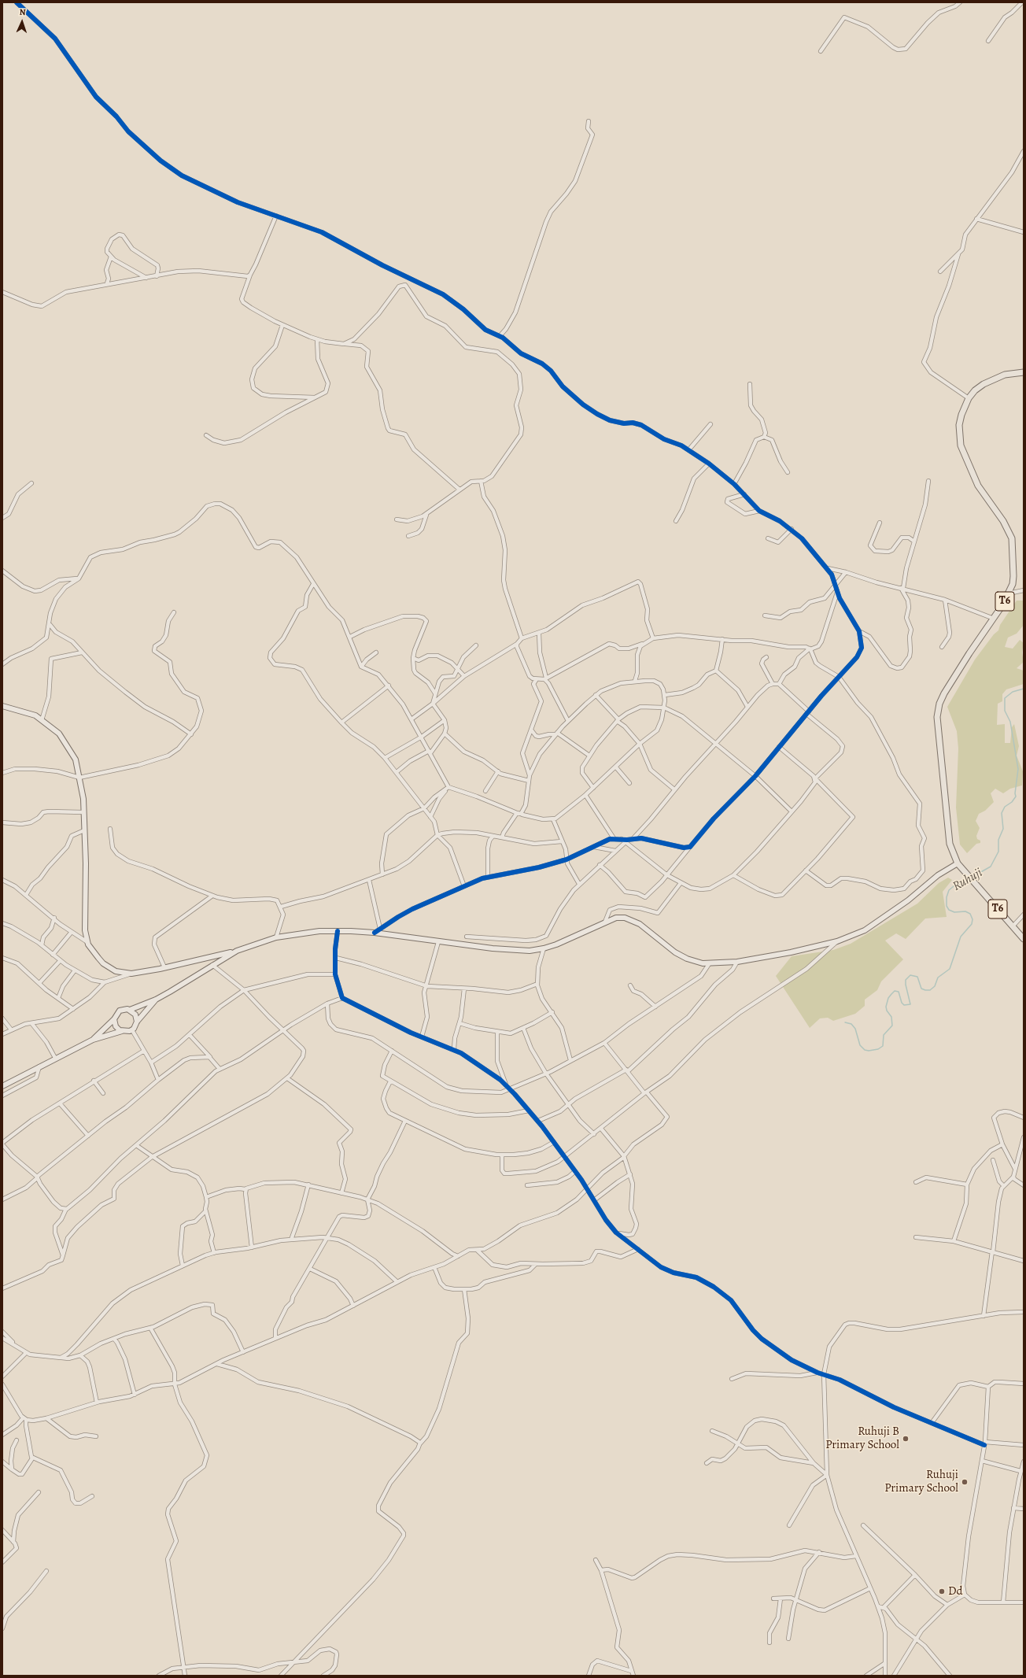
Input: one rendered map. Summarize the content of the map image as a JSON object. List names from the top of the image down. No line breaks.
{"streets":{"highway":["T6"]},"water":["Ruhuji"],"places":["Ruhuji B Primary School","Ruhuji Primary School","Dd"],"north":"top"}
